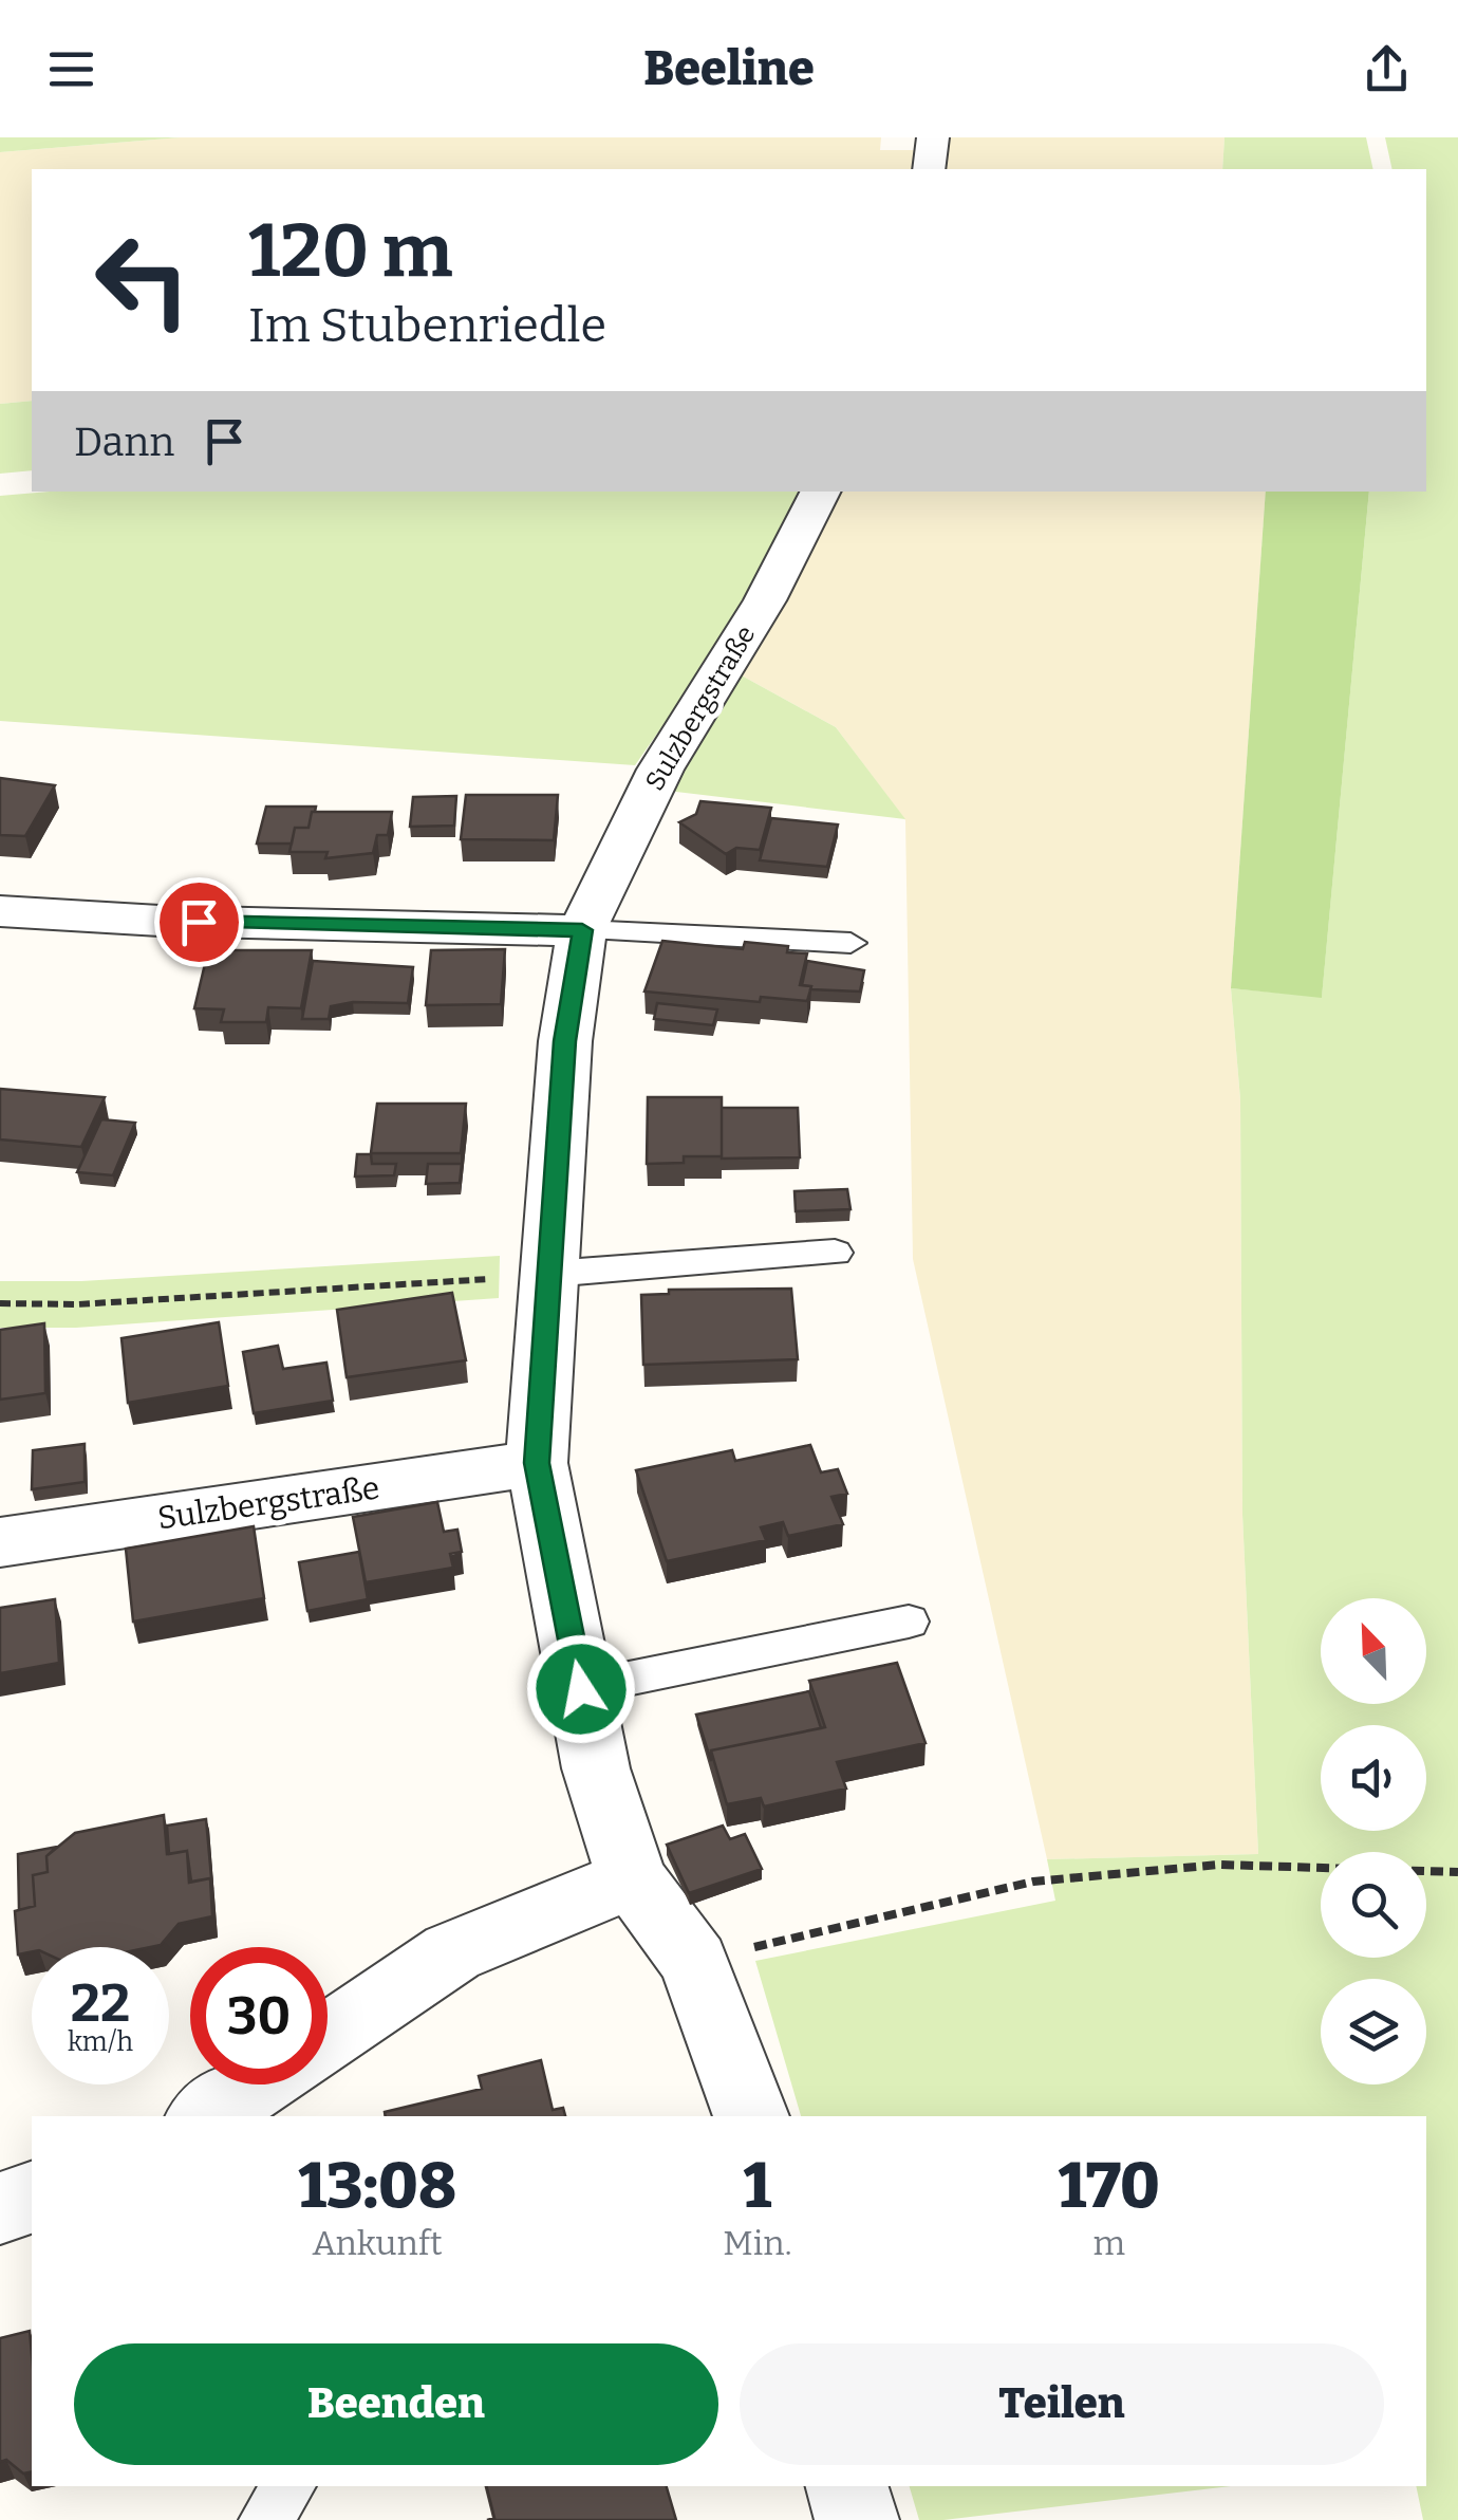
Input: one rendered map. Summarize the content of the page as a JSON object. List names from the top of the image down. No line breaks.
{"streets":{"street":["Sulzbergstraße"]},"north":"top left","page":{"header":"Beeline","turn":["120 m","Im Stubenriedle"],"then":"Dann","speed":"22 km/h","limit":"30","eta":["13:08","Ankunft","1","Min.","170","m"],"buttons":["Beenden","Teilen"]}}
